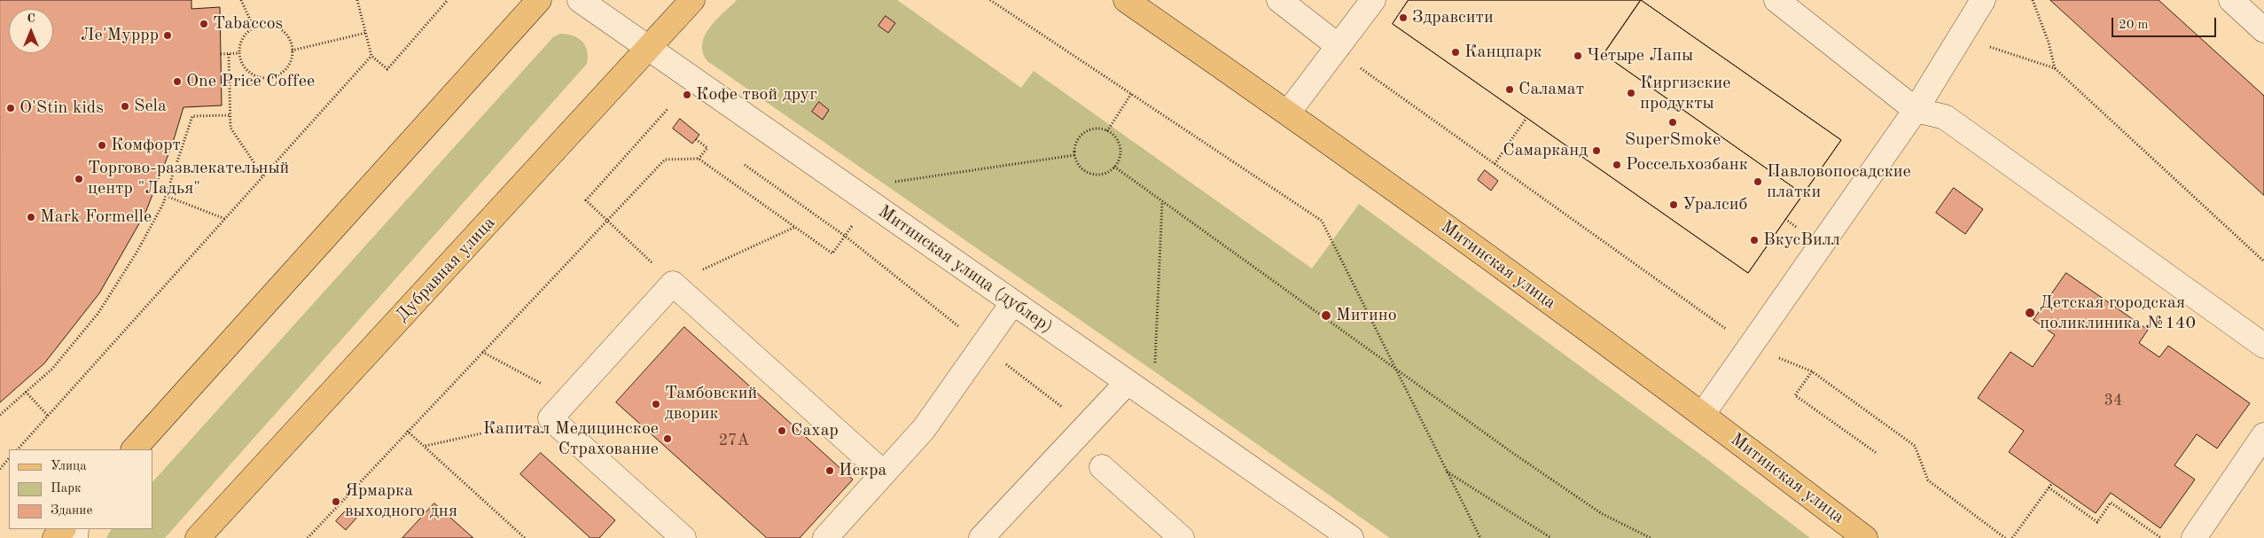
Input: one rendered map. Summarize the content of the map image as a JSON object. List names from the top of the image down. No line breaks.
{"streets":{"main road":["Митинская улица","Дубравная улица"],"street":["Митинская улица (дублер)"]},"crossings":[["Дубравная улица","Митинская улица (дублер)"]],"places":["Здравсити","Tabaccos","Ле'Муррр","Канцпарк","Четыре Лапы","One Price Coffee","Саламат","Киргизские продукты","Кофе твой друг","Sela","O'Stin kids","SuperSmoke","Комфорт","Самарканд","Россельхозбанк","Торгово-развлекательный центр \"Ладья\"","Павловопосадские платки","Уралсиб","Mark Formelle","ВкусВилл","Детская городская поликлиника №140","Митино","Тамбовский дворик","Сахар","Капитал Медицинское Страхование","Искра","Ярмарка выходного дня"],"house_numbers":["34","27А"],"legend":["Улица","Парк","Здание"],"scale_bar":"20 m","north":"top"}
